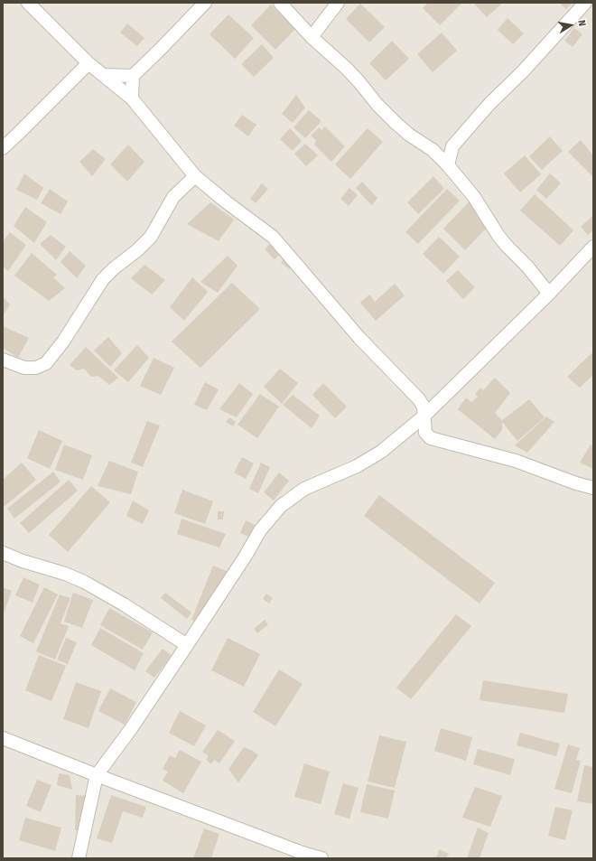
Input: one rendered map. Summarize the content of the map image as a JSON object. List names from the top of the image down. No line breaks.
{"north":"right"}
